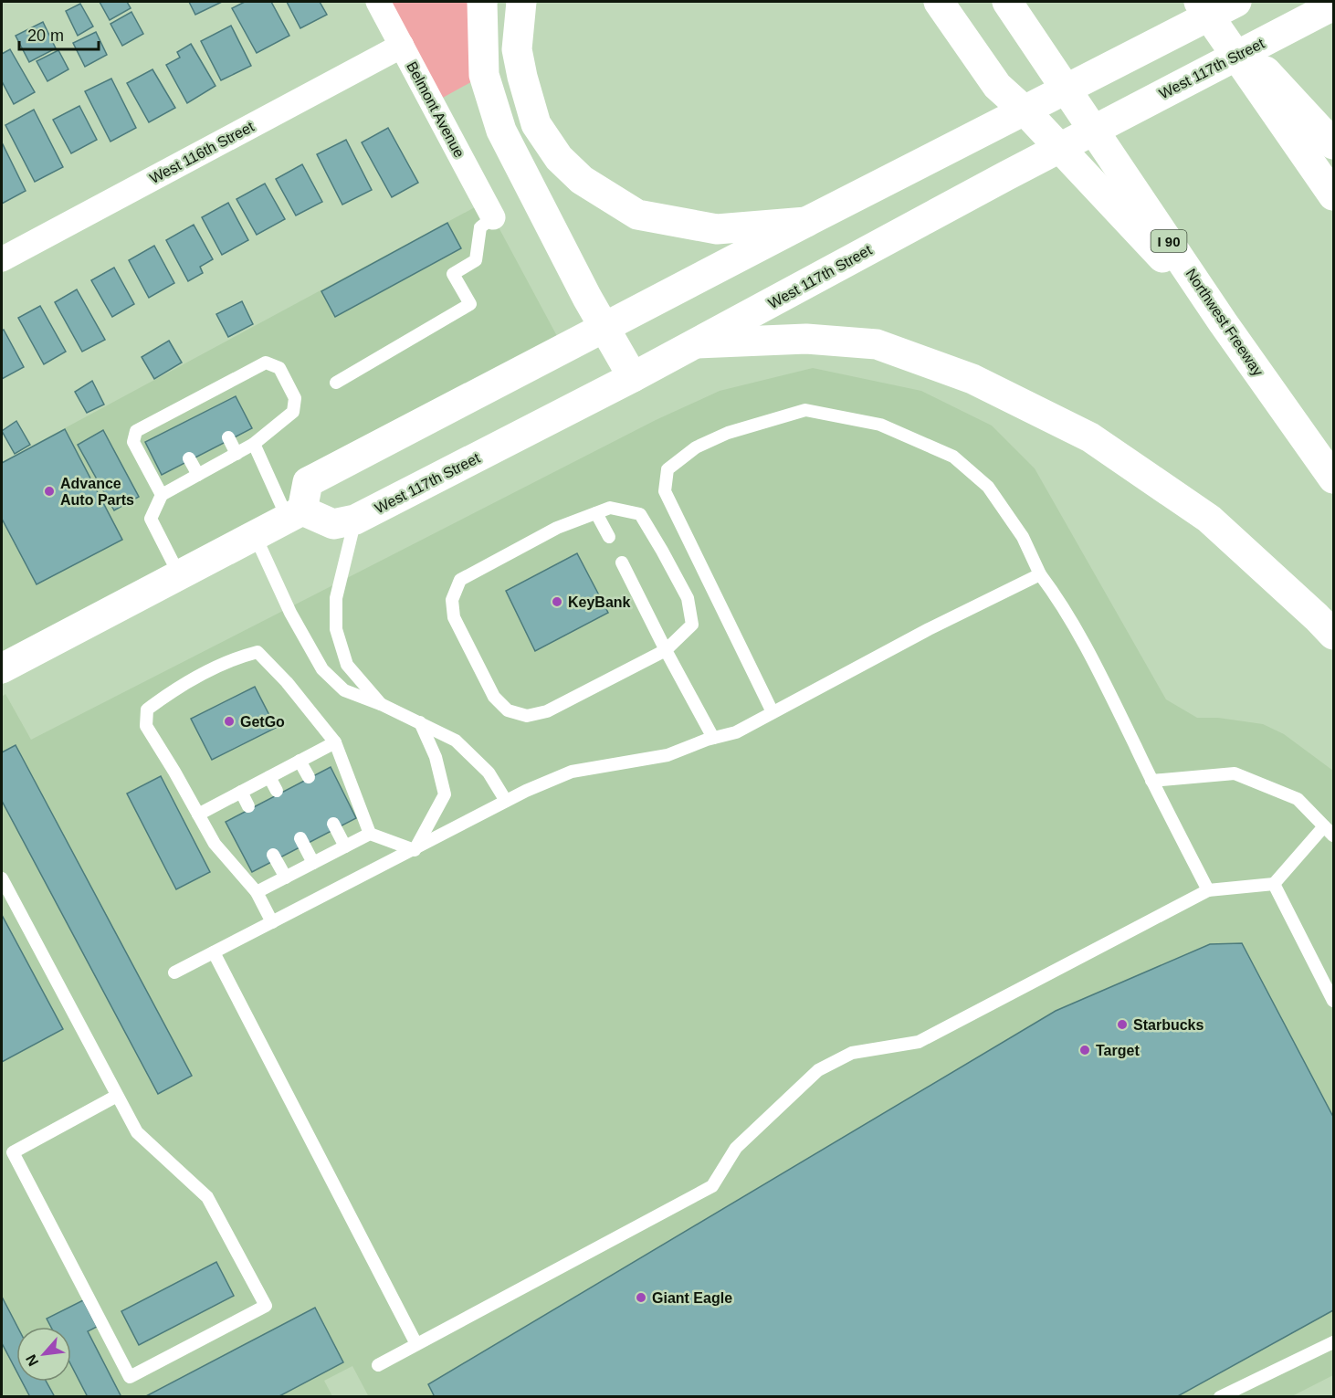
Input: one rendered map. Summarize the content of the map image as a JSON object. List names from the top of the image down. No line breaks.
{"streets":{"main road":["West 117th Street","I 90","Northwest Freeway"],"street":["Belmont Avenue","West 116th Street"]},"crossings":[["Belmont Avenue","West 116th Street"]],"places":["Advance Auto Parts","KeyBank","GetGo","Starbucks","Target","Giant Eagle"],"scale_bar":"20 m","north":"bottom left"}
